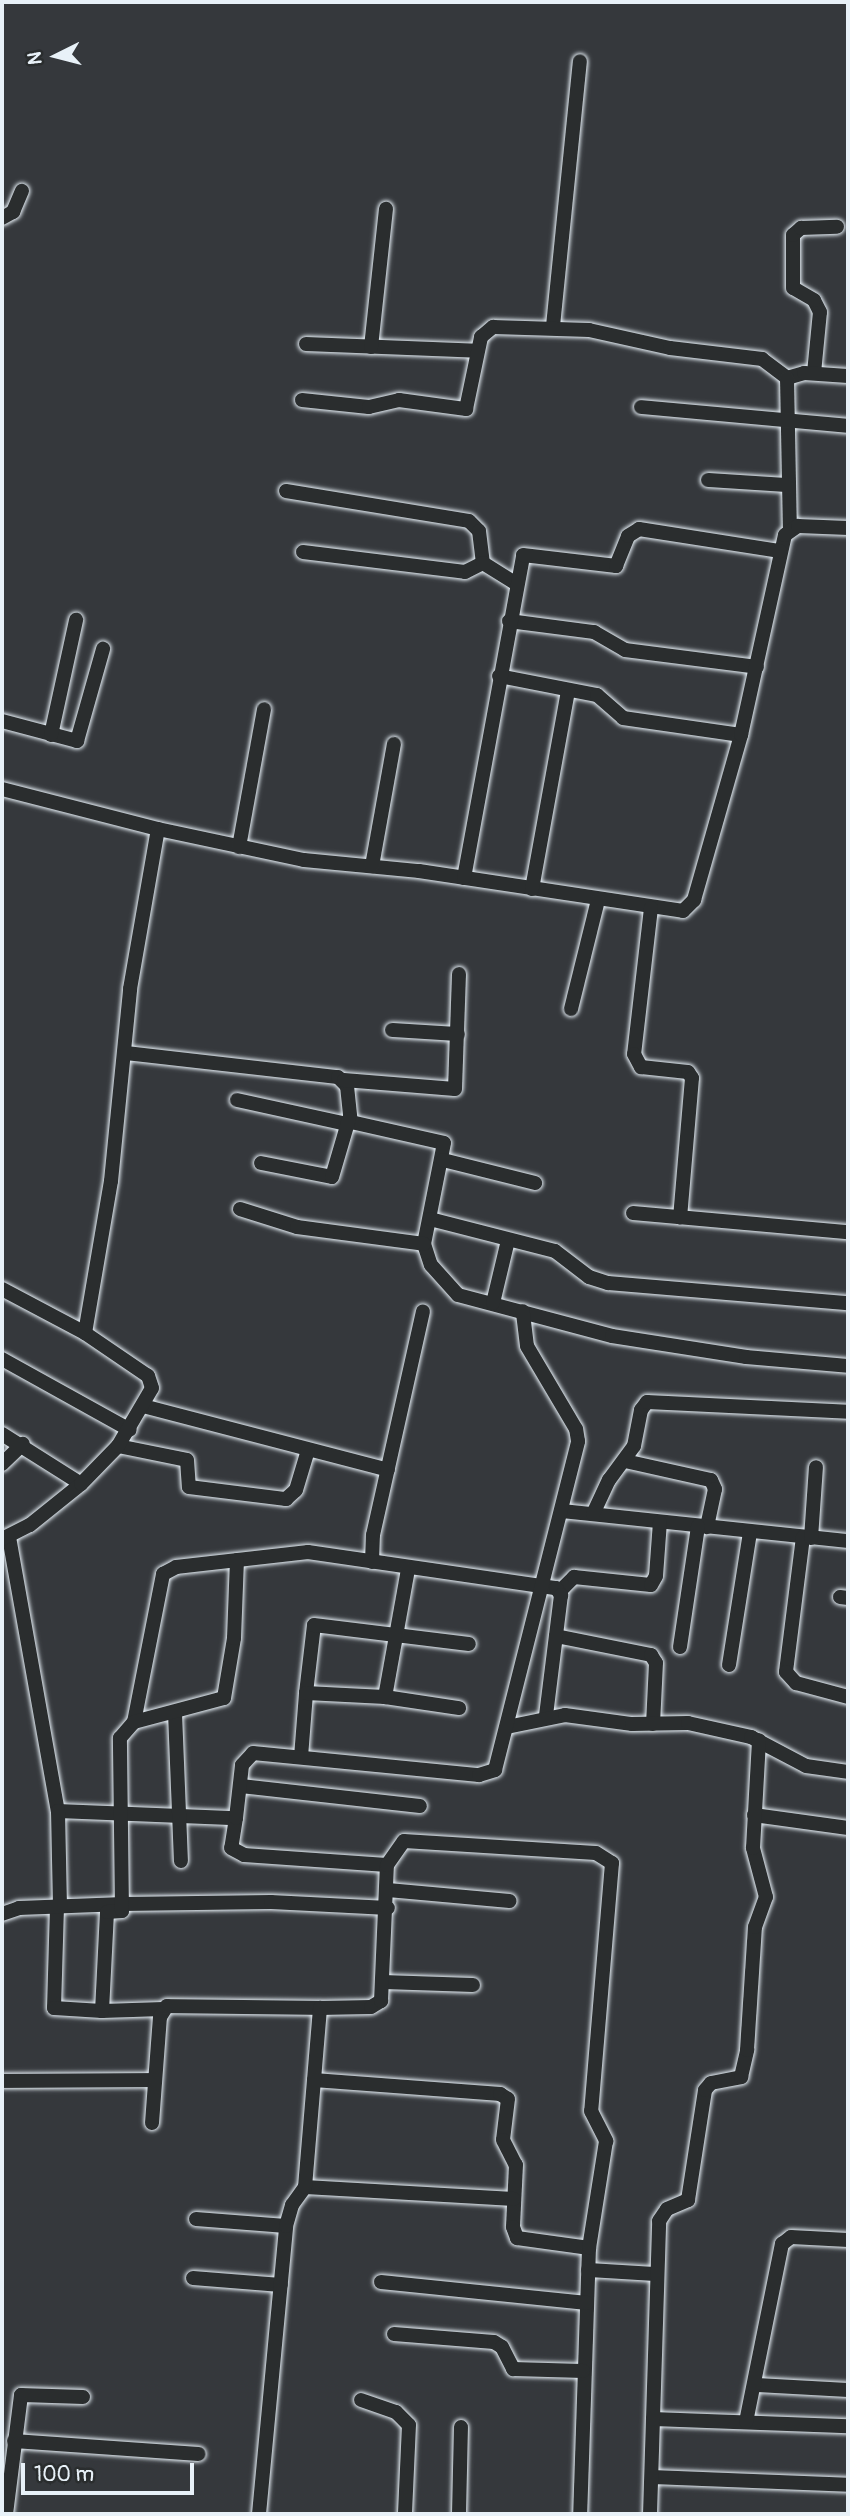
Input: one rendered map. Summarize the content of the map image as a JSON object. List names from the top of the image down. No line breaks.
{"scale_bar":"100 m","north":"left"}
